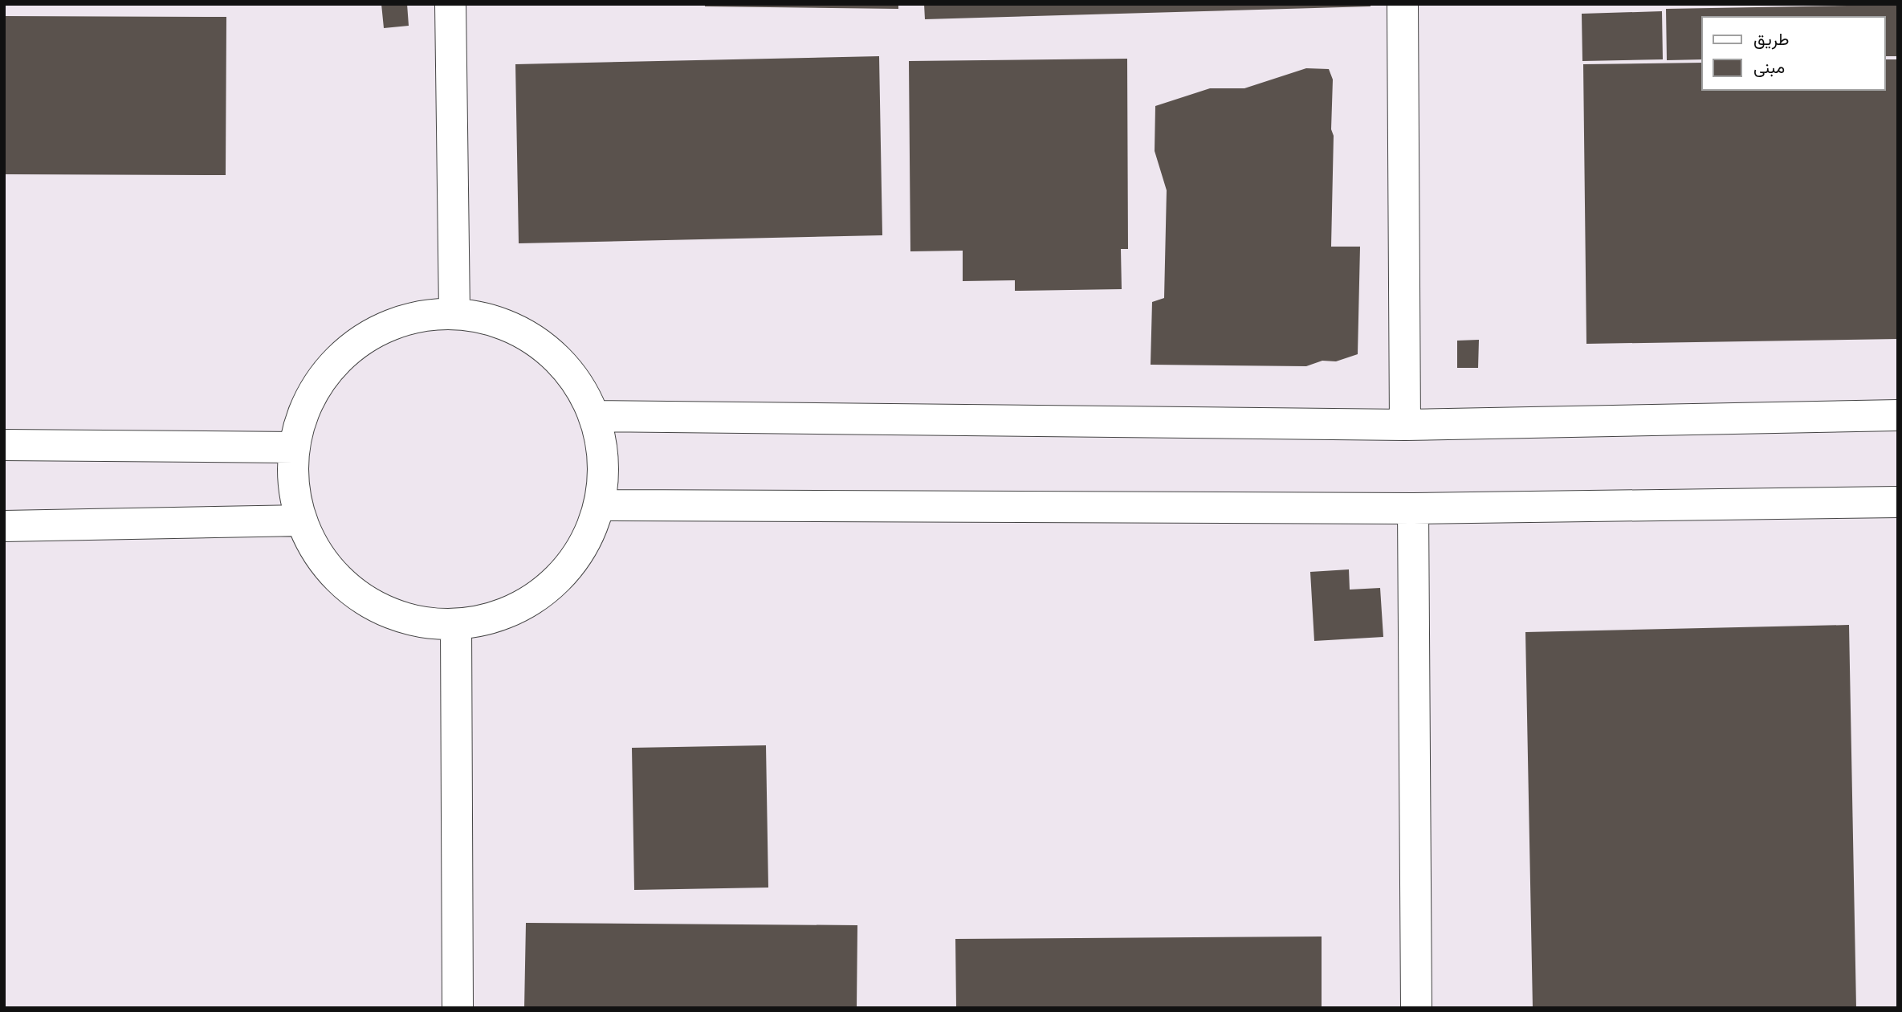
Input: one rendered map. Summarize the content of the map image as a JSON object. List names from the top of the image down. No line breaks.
{"legend":["طريق","مبنى"]}
